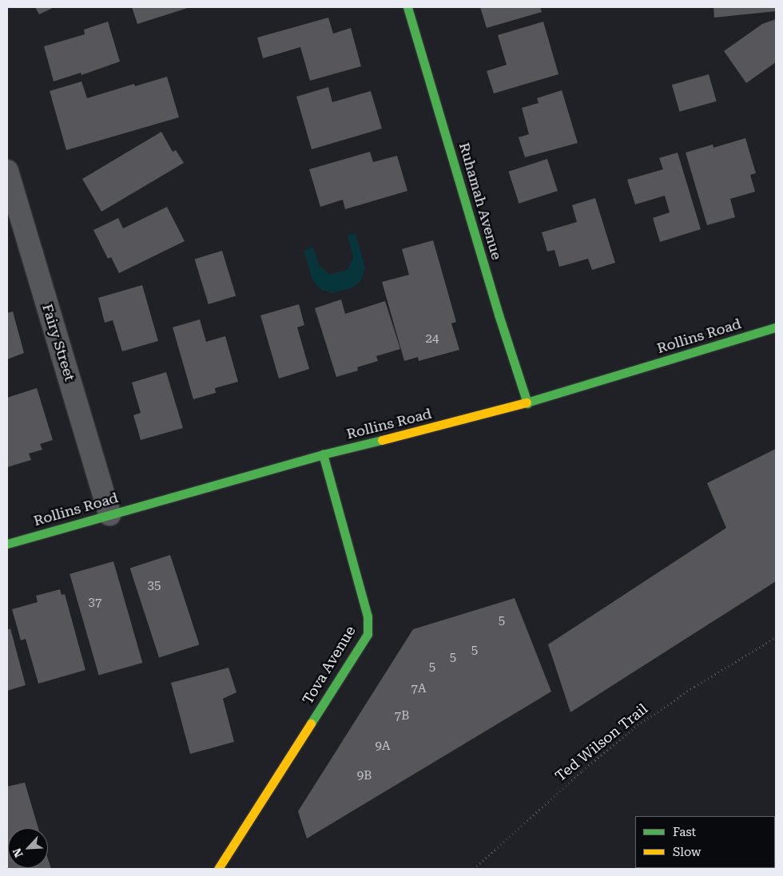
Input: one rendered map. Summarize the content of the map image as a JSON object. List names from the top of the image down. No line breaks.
{"streets":{"main road":["Ruhamah Avenue","Rollins Road","Tova Avenue"],"street":["Fairy Street"],"path":["Ted Wilson Trail"]},"crossings":[["Ruhamah Avenue","Rollins Road"],["Rollins Road","Fairy Street"],["Rollins Road","Tova Avenue"]],"house_numbers":["24","35","37","5","5","5","5","7A","7B","9A","9B"],"legend":["Fast","Slow"],"north":"bottom left"}
